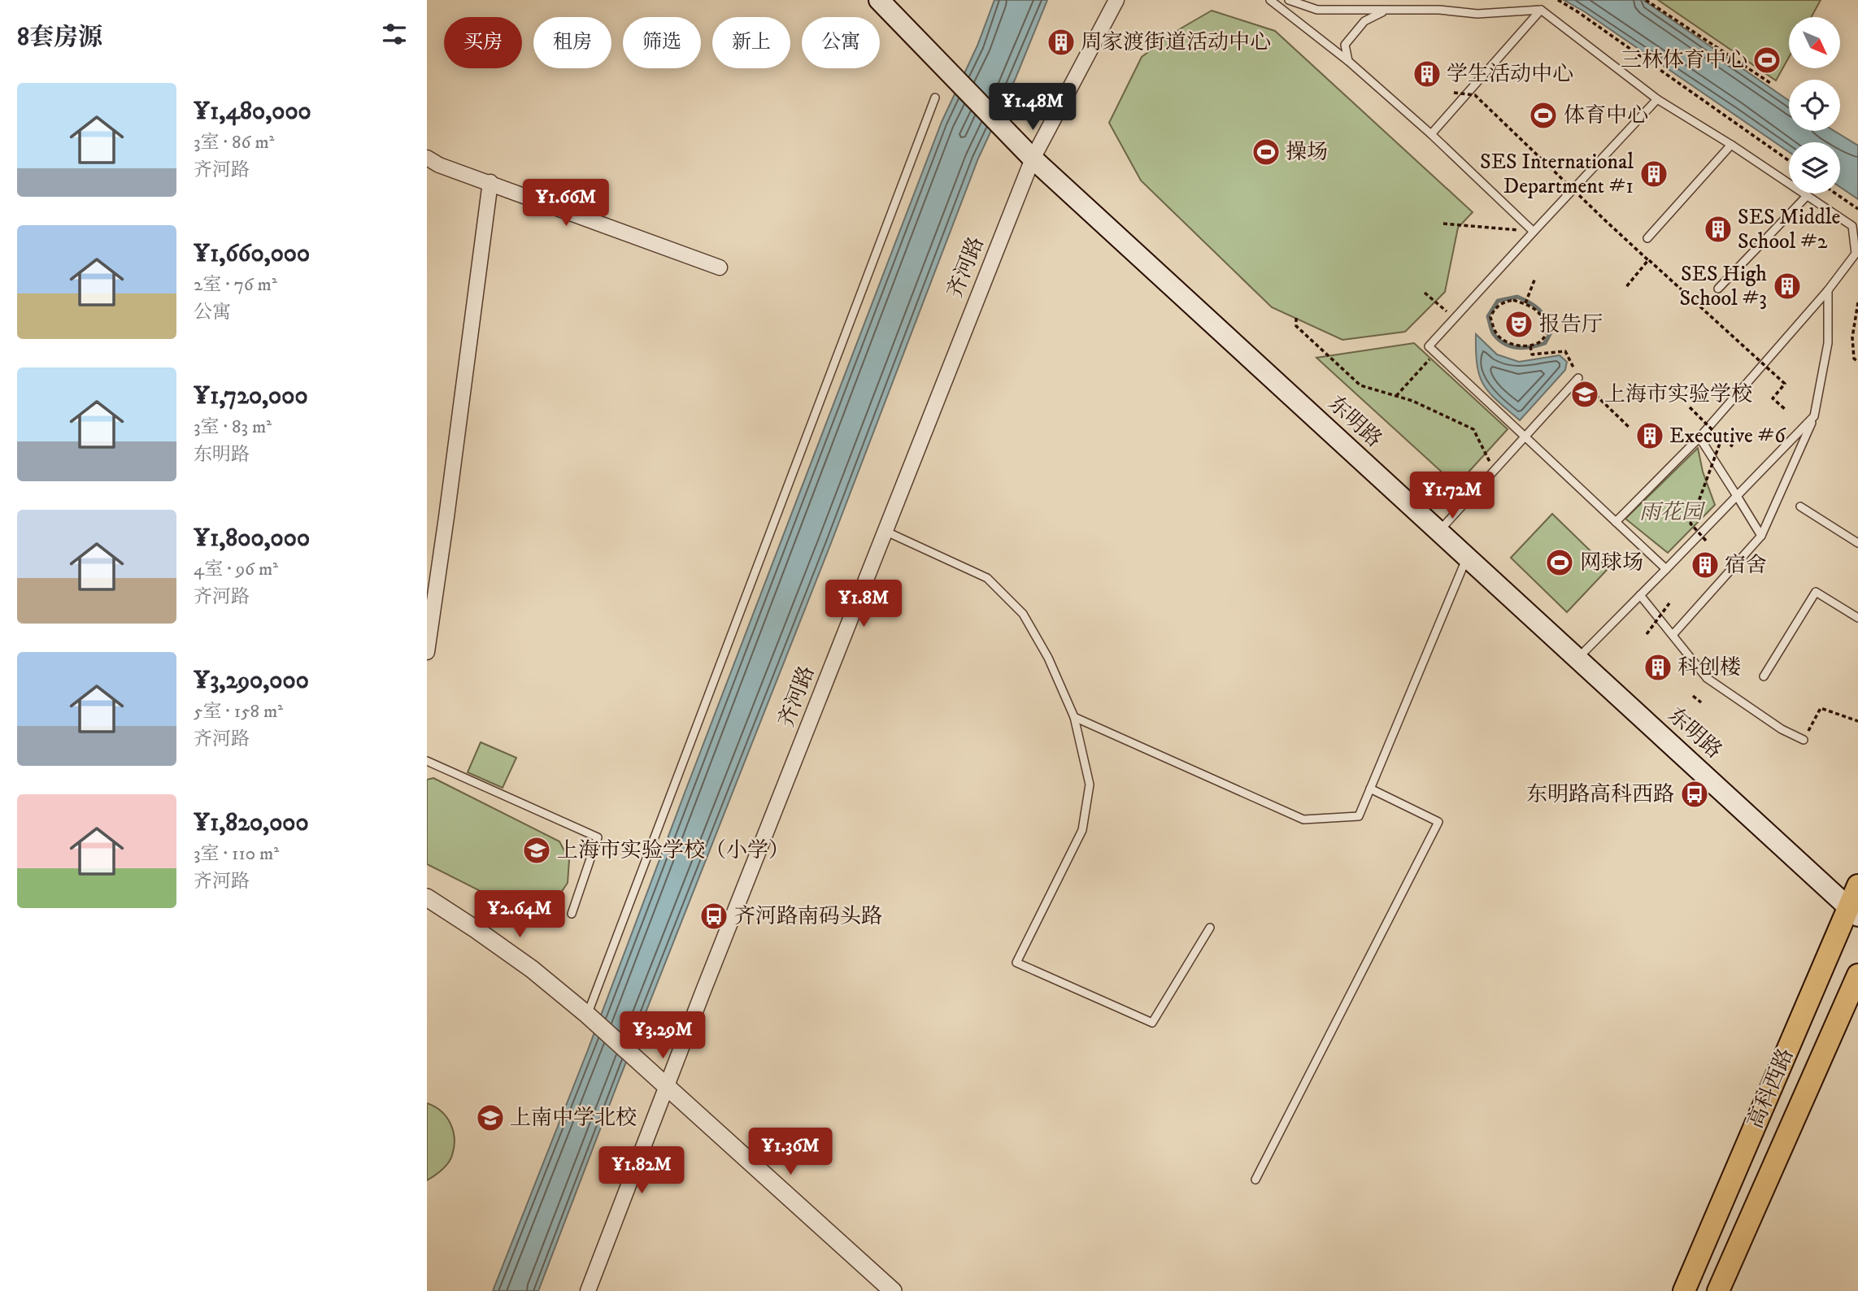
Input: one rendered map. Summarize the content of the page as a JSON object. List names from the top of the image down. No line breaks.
{"streets":{"main road":["东明路","高科西路"],"street":["齐河路"]},"crossings":[["齐河路","东明路"],["东明路","高科西路"]],"parks":["雨花园"],"places":{"building":["周家渡街道活动中心","学生活动中心","SES International Department #1","SES Middle School #2","SES High School #3","Executive #6","宿舍","科创楼"],"sports":["三林体育中心","体育中心","操场","网球场"],"theatre":["报告厅"],"school or university":["上海市实验学校","上海市实验学校（小学）","上南中学北校"],"bus stop":["东明路高科西路","齐河路南码头路"]},"north":"bottom right","page":{"heading":"8套房源","chip":["买房","租房","筛选","新上","公寓"],"list":[{"name":"¥1,480,000","note":"3室 · 86 m² · 齐河路"},{"name":"¥1,660,000","note":"2室 · 76 m² · 公寓"},{"name":"¥1,720,000","note":"3室 · 83 m² · 东明路"},{"name":"¥1,800,000","note":"4室 · 96 m² · 齐河路"},{"name":"¥3,290,000","note":"5室 · 158 m² · 齐河路"},{"name":"¥1,820,000","note":"3室 · 110 m² · 齐河路"}],"price":["¥1.48M","¥1.66M","¥1.72M","¥1.8M","¥2.64M","¥3.29M","¥1.36M","¥1.82M"]}}
